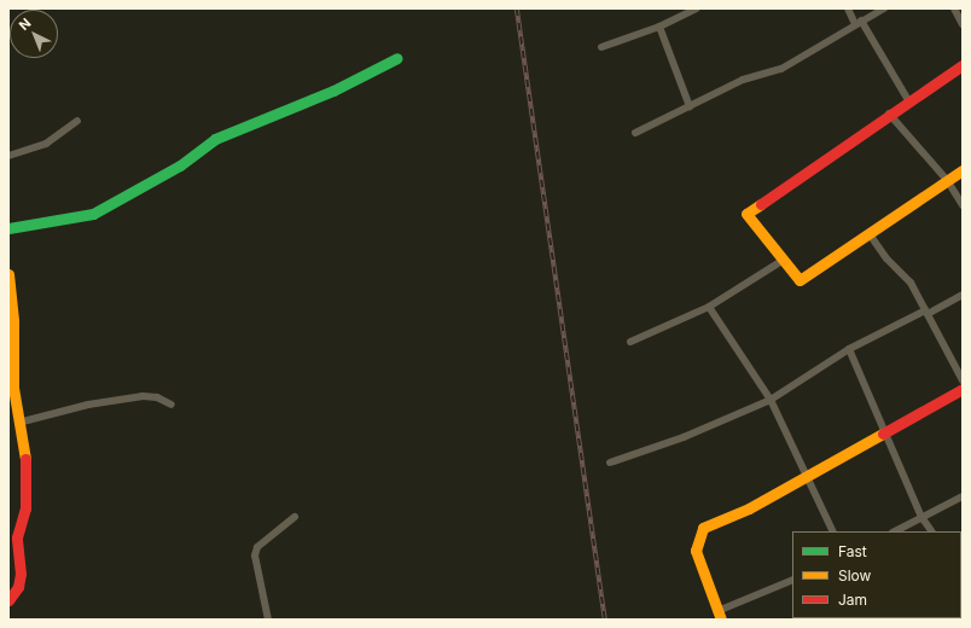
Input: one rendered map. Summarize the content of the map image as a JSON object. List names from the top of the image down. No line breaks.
{"legend":["Fast","Slow","Jam"],"north":"top left"}
